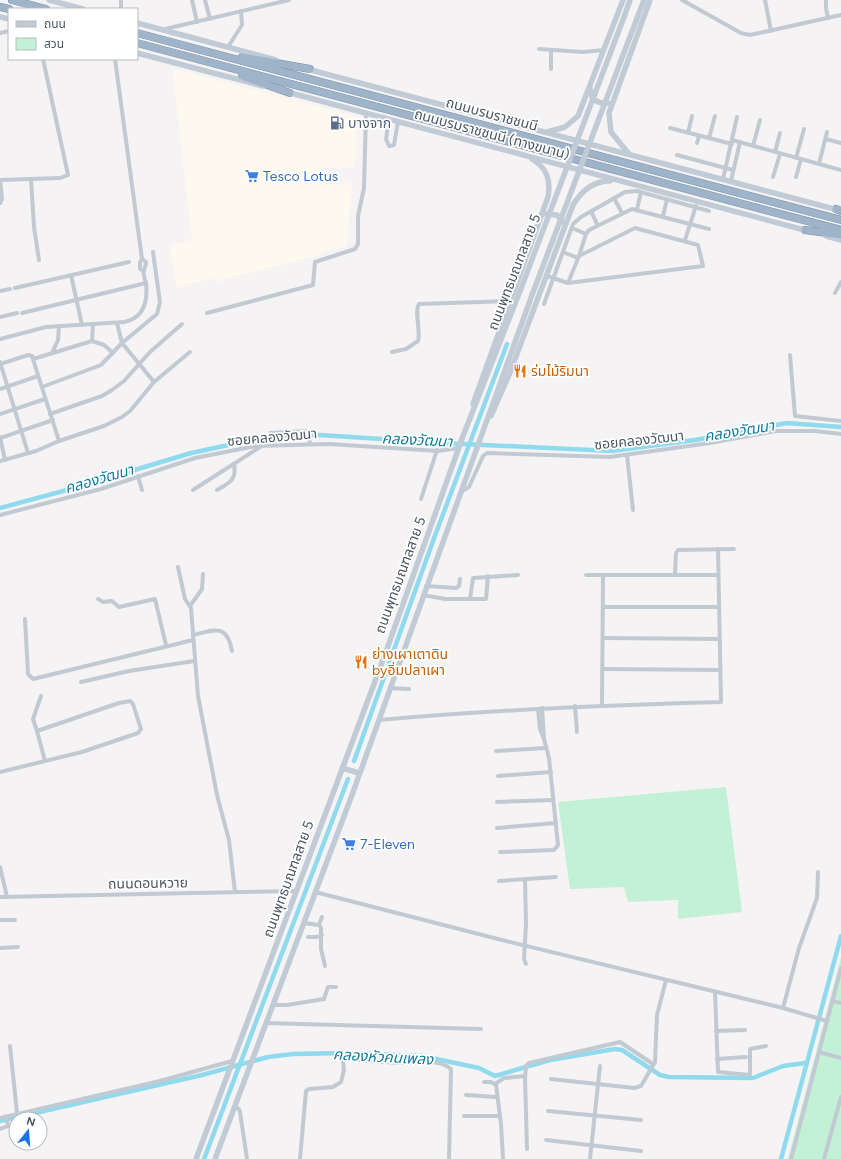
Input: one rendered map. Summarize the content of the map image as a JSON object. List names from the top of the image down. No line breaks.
{"streets":{"highway":["ถนนบรมราชชนนี"],"main road":["ถนนบรมราชชนนี (ทางขนาน)","ถนนพุทธมณฑลสาย 5"],"street":["ซอยคลองวัฒนา","ถนนดอนหวาย"]},"crossings":[["ถนนพุทธมณฑลสาย 5","ซอยคลองวัฒนา"],["ถนนพุทธมณฑลสาย 5","ถนนดอนหวาย"]],"water":["คลองวัฒนา","คลองหัวคนเพลง"],"places":{"fuel station":["บางจาก"],"supermarket":["Tesco Lotus","7-Eleven"],"restaurant":["ร่มไม้ริมนา","ย่างเผาเตาดิน byอิ่มปลาเผา"]},"legend":["ถนน","สวน"],"north":"top"}
